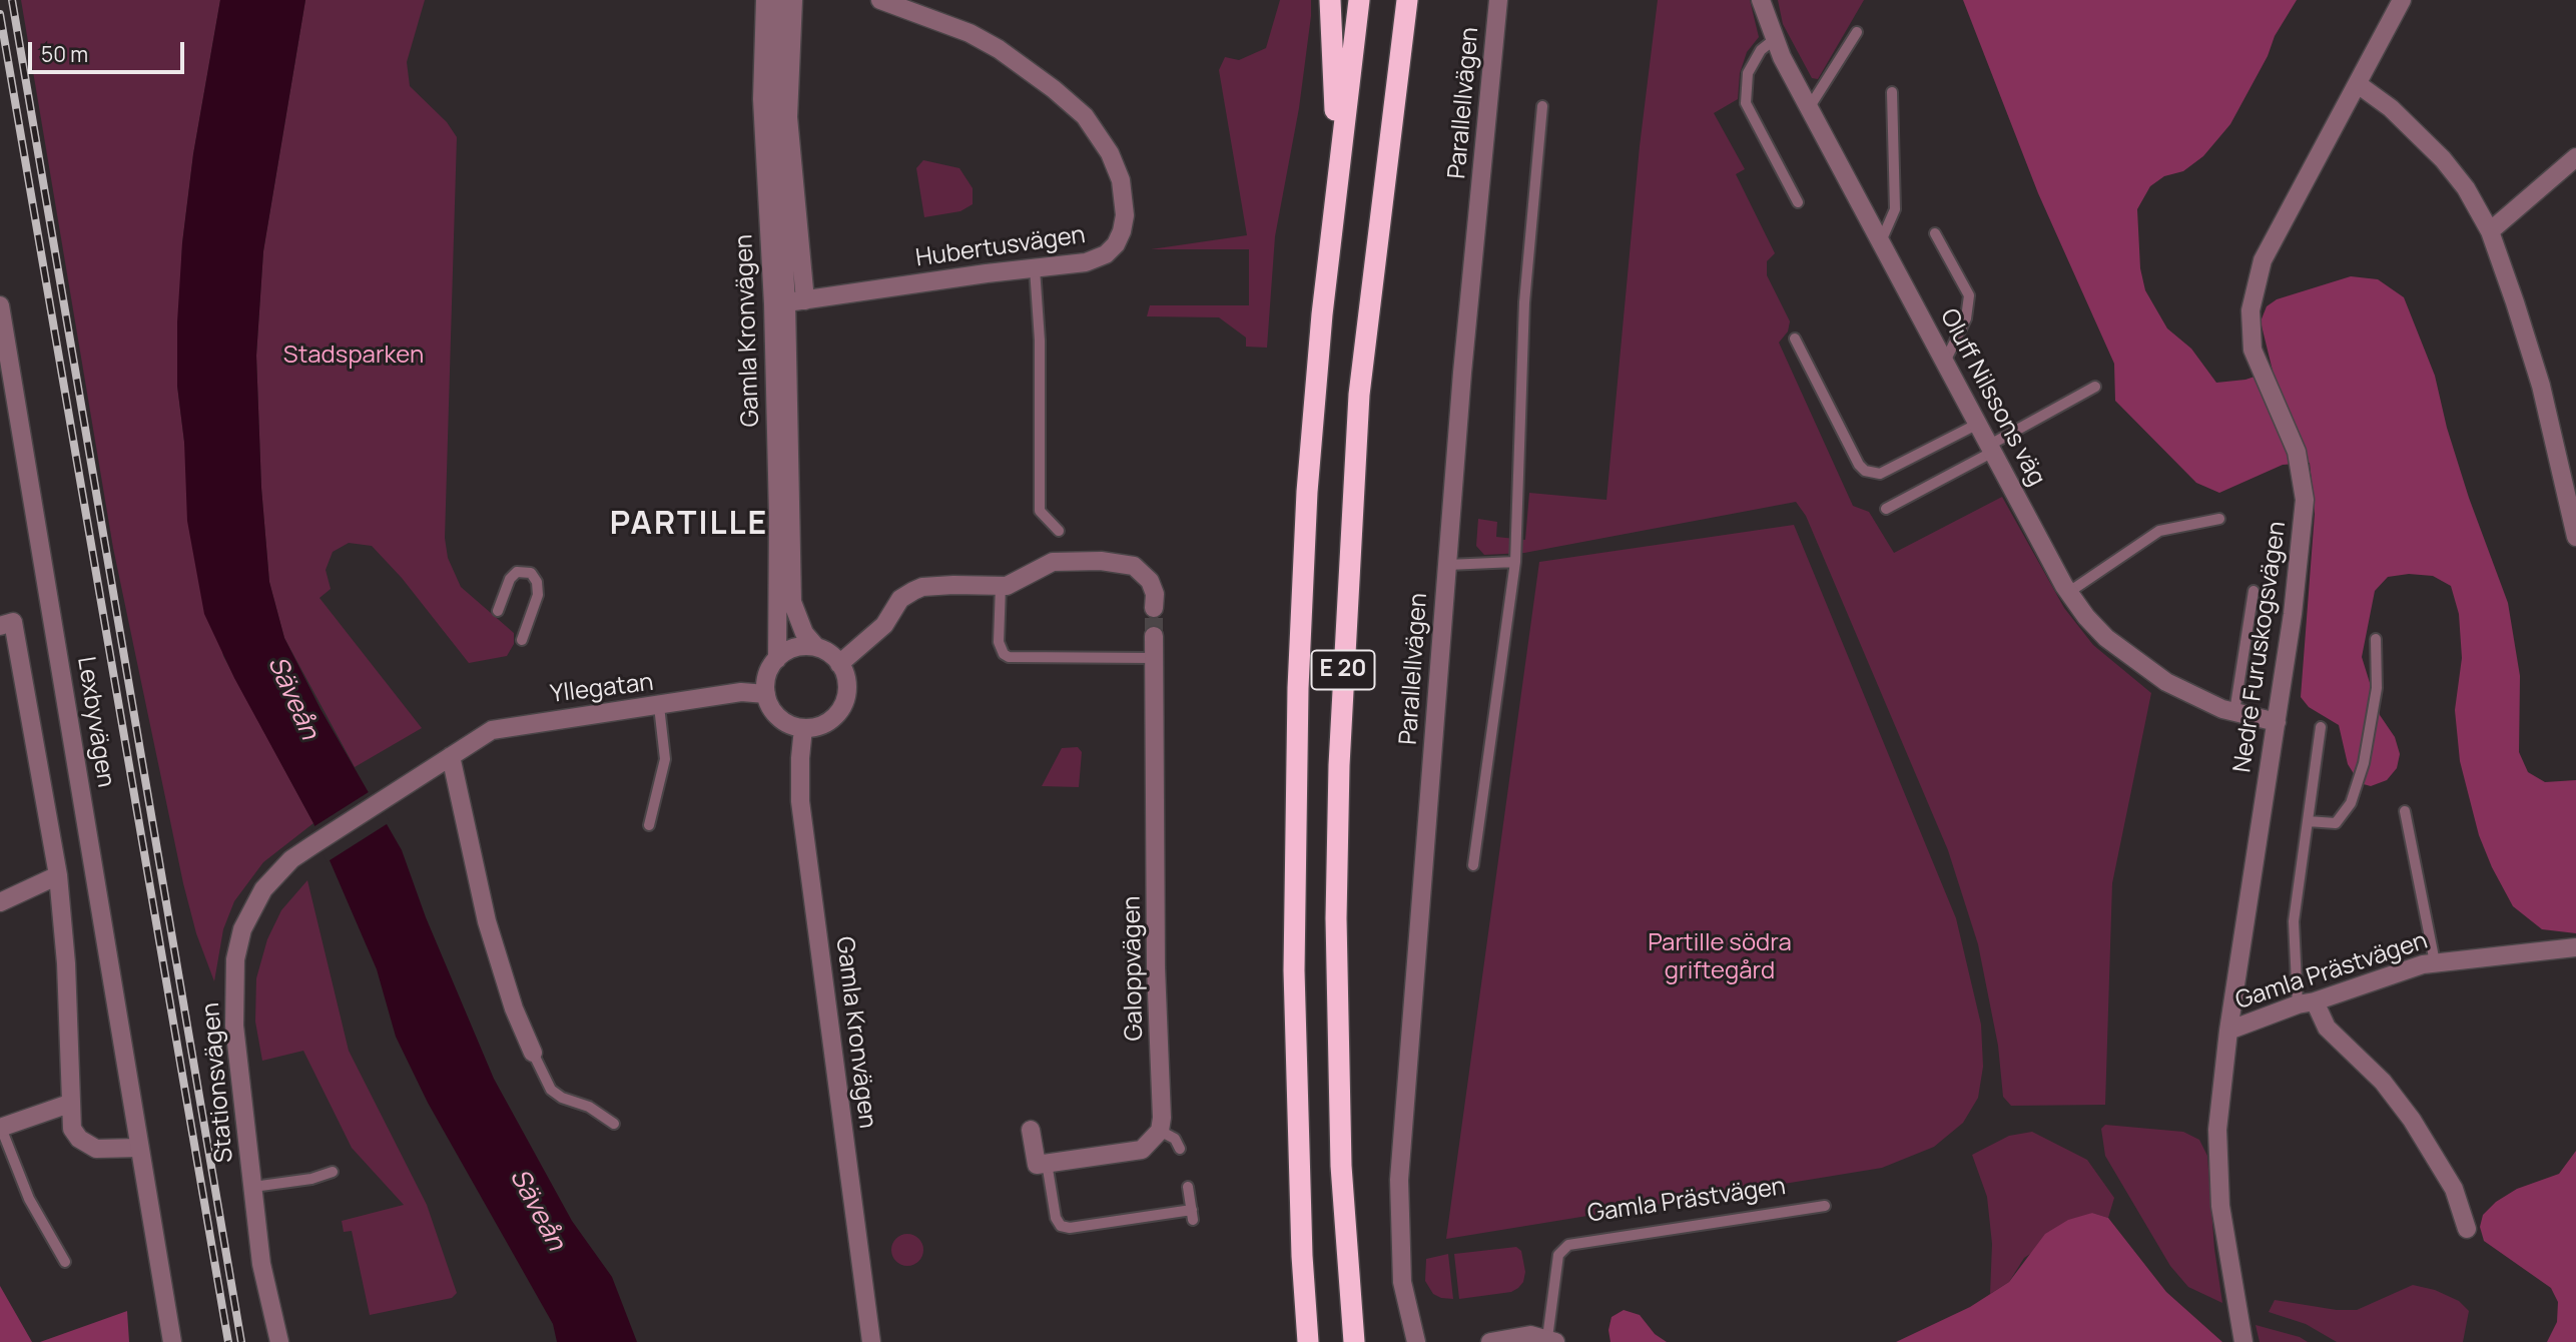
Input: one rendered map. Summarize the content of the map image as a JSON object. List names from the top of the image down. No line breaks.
{"streets":{"highway":["E 20"],"street":["Parallellvägen","Hubertusvägen","Gamla Kronvägen","Oluff Nilssons väg","Nedre Furuskogsvägen","Yllegatan","Lexbyvägen","Galoppvägen","Gamla Prästvägen","Stationsvägen"]},"crossings":[["Hubertusvägen","Gamla Kronvägen"],["Gamla Kronvägen","Yllegatan"],["Oluff Nilssons väg","Nedre Furuskogsvägen"],["Nedre Furuskogsvägen","Gamla Prästvägen"],["Yllegatan","Stationsvägen"]],"districts":["PARTILLE"],"water":["Säveån"],"parks":["Stadsparken","Partille södra griftegård"],"scale_bar":"50 m"}
